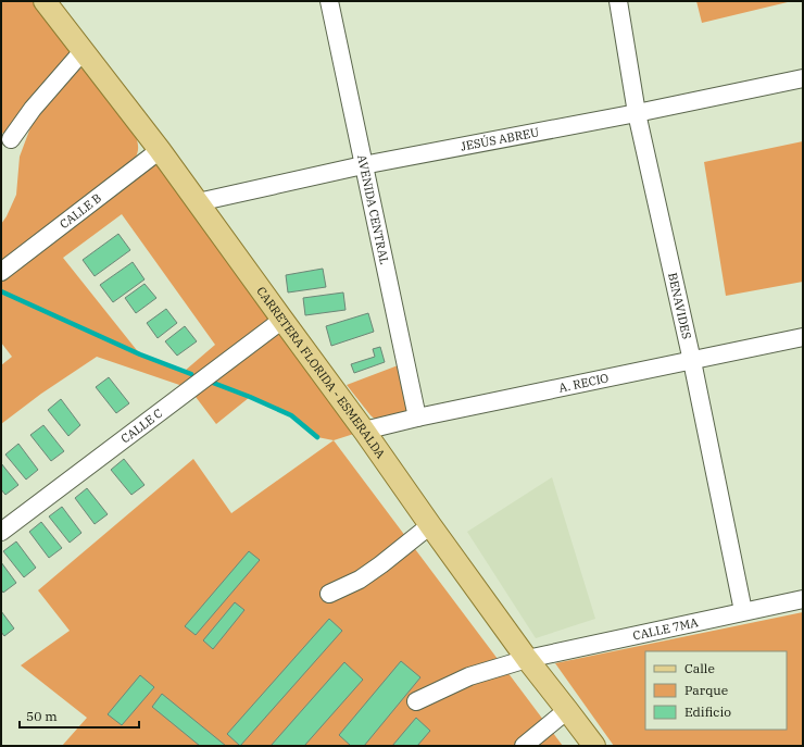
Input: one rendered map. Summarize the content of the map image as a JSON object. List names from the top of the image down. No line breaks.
{"streets":{"main road":["CARRETERA FLORIDA - ESMERALDA"],"street":["JESÚS ABREU","AVENIDA CENTRAL","CALLE B","BENAVIDES","A. RECIO","CALLE C","CALLE 7MA"]},"crossings":[["JESÚS ABREU","AVENIDA CENTRAL"],["JESÚS ABREU","BENAVIDES"],["JESÚS ABREU","CARRETERA FLORIDA - ESMERALDA"],["AVENIDA CENTRAL","A. RECIO"],["CALLE B","CARRETERA FLORIDA - ESMERALDA"],["BENAVIDES","A. RECIO"],["BENAVIDES","CALLE 7MA"],["CARRETERA FLORIDA - ESMERALDA","A. RECIO"],["CARRETERA FLORIDA - ESMERALDA","CALLE C"],["CARRETERA FLORIDA - ESMERALDA","CALLE 7MA"]],"legend":["Calle","Parque","Edificio"],"scale_bar":"50 m"}
